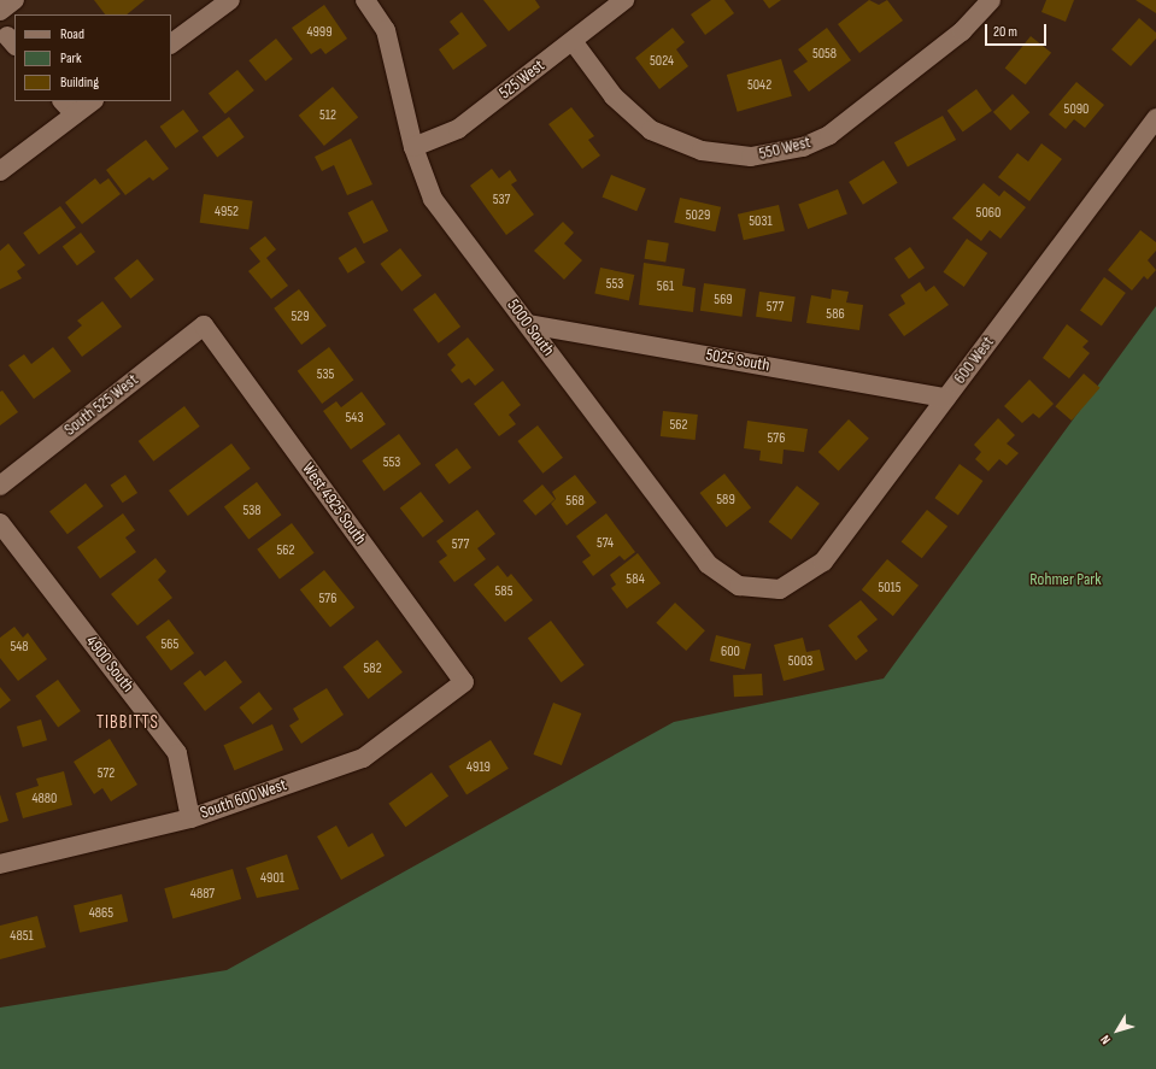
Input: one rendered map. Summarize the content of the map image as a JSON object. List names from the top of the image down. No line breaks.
{"streets":{"street":["525 West","550 West","5000 South","5025 South","600 West","South 525 West","West 4925 South","4900 South","South 600 West"]},"crossings":[["525 West","550 West"],["525 West","5000 South"],["5000 South","5025 South"],["5000 South","600 West"],["5025 South","600 West"],["South 525 West","West 4925 South"],["West 4925 South","South 600 West"],["4900 South","South 600 West"]],"districts":["TIBBITTS"],"parks":["Rohmer Park"],"house_numbers":["4999","5058","5024","5042","5090","512","537","4952","5060","5029","5031","553","561","569","577","586","529","535","543","562","576","553","589","568","538","574","577","562","584","5015","585","576","565","548","600","5003","582","4919","572","4880","4901","4887","4865","4851"],"legend":["Road","Park","Building"],"scale_bar":"20 m","north":"bottom left"}
